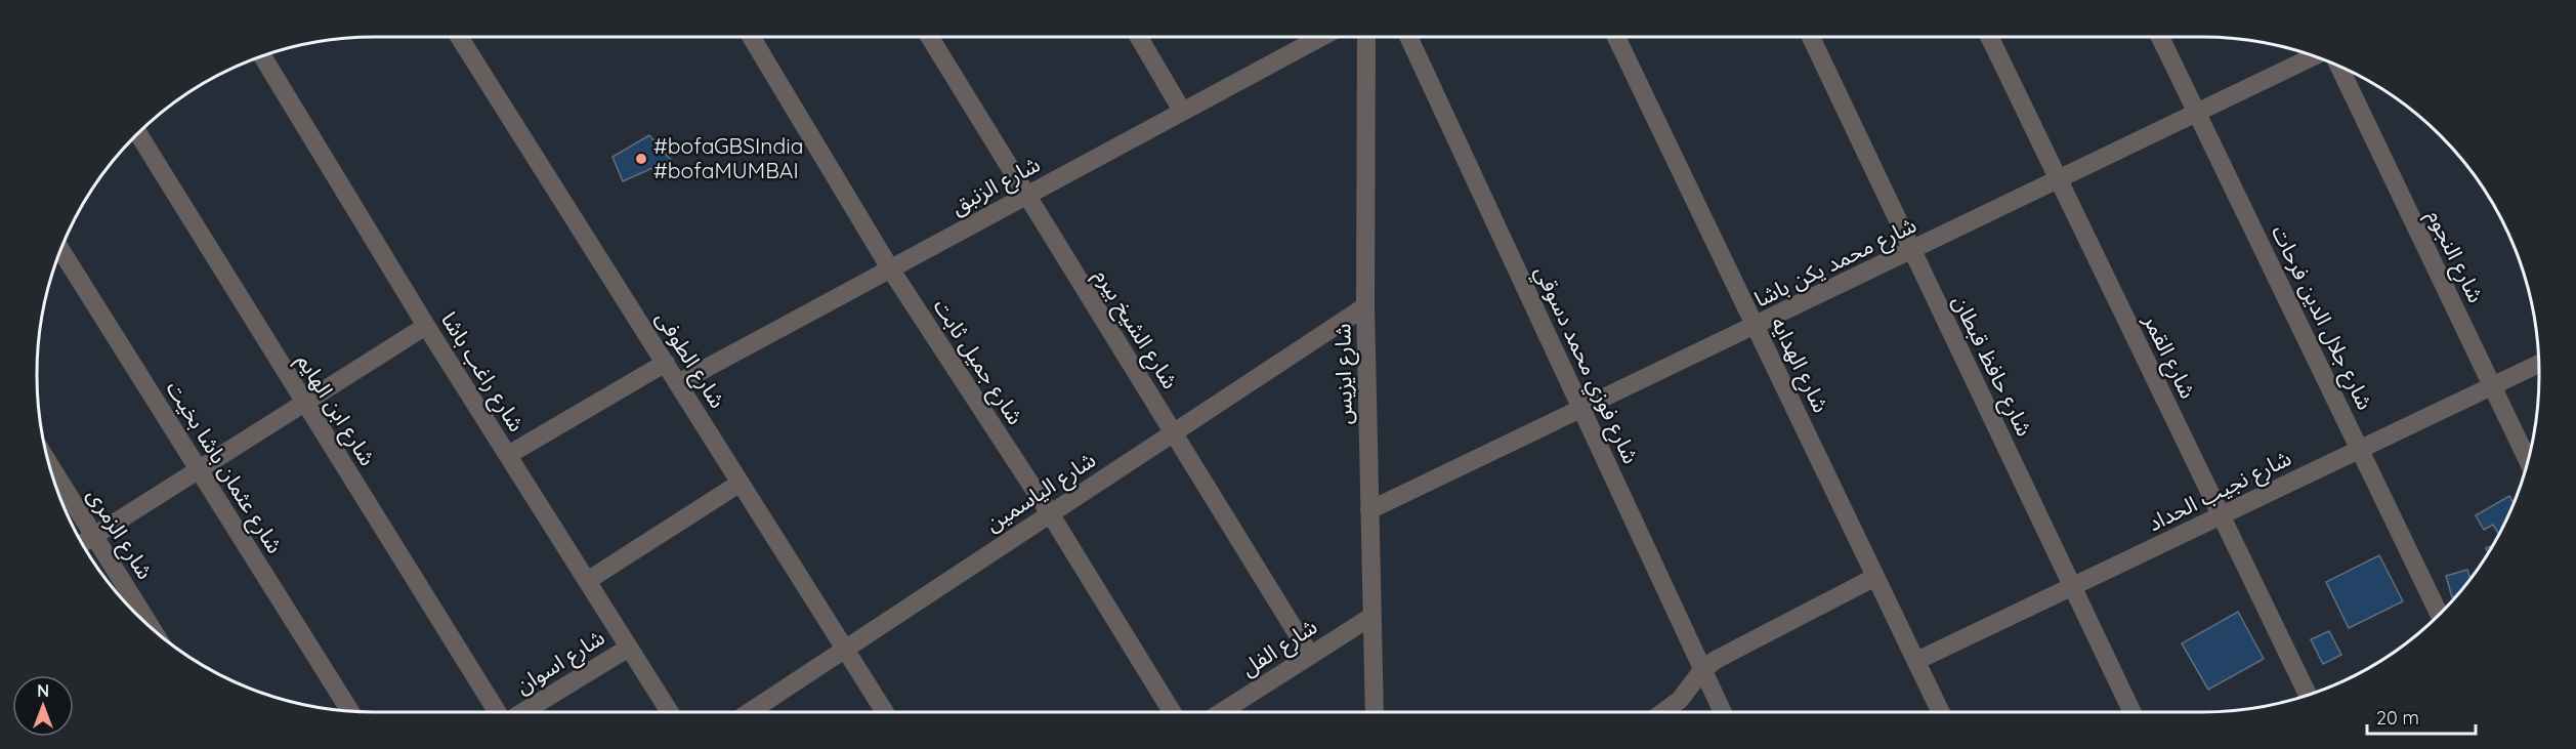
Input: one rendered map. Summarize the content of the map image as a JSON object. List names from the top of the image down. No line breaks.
{"streets":{"street":["شارع الزنبق","شارع النجوم","شارع محمد يكن باشا","شارع جلال الدين فرحات","شارع الشيخ بيرم","شارع القمر","شارع الطوفى","شارع جميل ثابت","شارع فوزي محمد دسوقي","شارع الهدايه","شارع حافظ قبطان","شارع راغب باشا","شارع ايزيس","شارع ابن الهايم","شارع عثمان باشا بخيت","شارع نجيب الحداد","شارع الياسمين","شارع الزمرى","شارع الفل","شارع اسوان"]},"crossings":[["شارع الزنبق","شارع الشيخ بيرم"],["شارع الزنبق","شارع الطوفى"],["شارع الزنبق","شارع جميل ثابت"],["شارع النجوم","شارع نجيب الحداد"],["شارع محمد يكن باشا","شارع جلال الدين فرحات"],["شارع محمد يكن باشا","شارع القمر"],["شارع محمد يكن باشا","شارع فوزي محمد دسوقي"],["شارع محمد يكن باشا","شارع الهدايه"],["شارع محمد يكن باشا","شارع حافظ قبطان"],["شارع محمد يكن باشا","شارع ايزيس"],["شارع جلال الدين فرحات","شارع نجيب الحداد"],["شارع الشيخ بيرم","شارع الياسمين"],["شارع الشيخ بيرم","شارع الفل"],["شارع القمر","شارع نجيب الحداد"],["شارع الطوفى","شارع الياسمين"],["شارع جميل ثابت","شارع الياسمين"],["شارع الهدايه","شارع نجيب الحداد"],["شارع حافظ قبطان","شارع نجيب الحداد"],["شارع راغب باشا","شارع اسوان"],["شارع ايزيس","شارع الياسمين"],["شارع ايزيس","شارع الفل"]],"places":["#bofaGBSIndia #bofaMUMBAI"],"scale_bar":"20 m","north":"top"}
